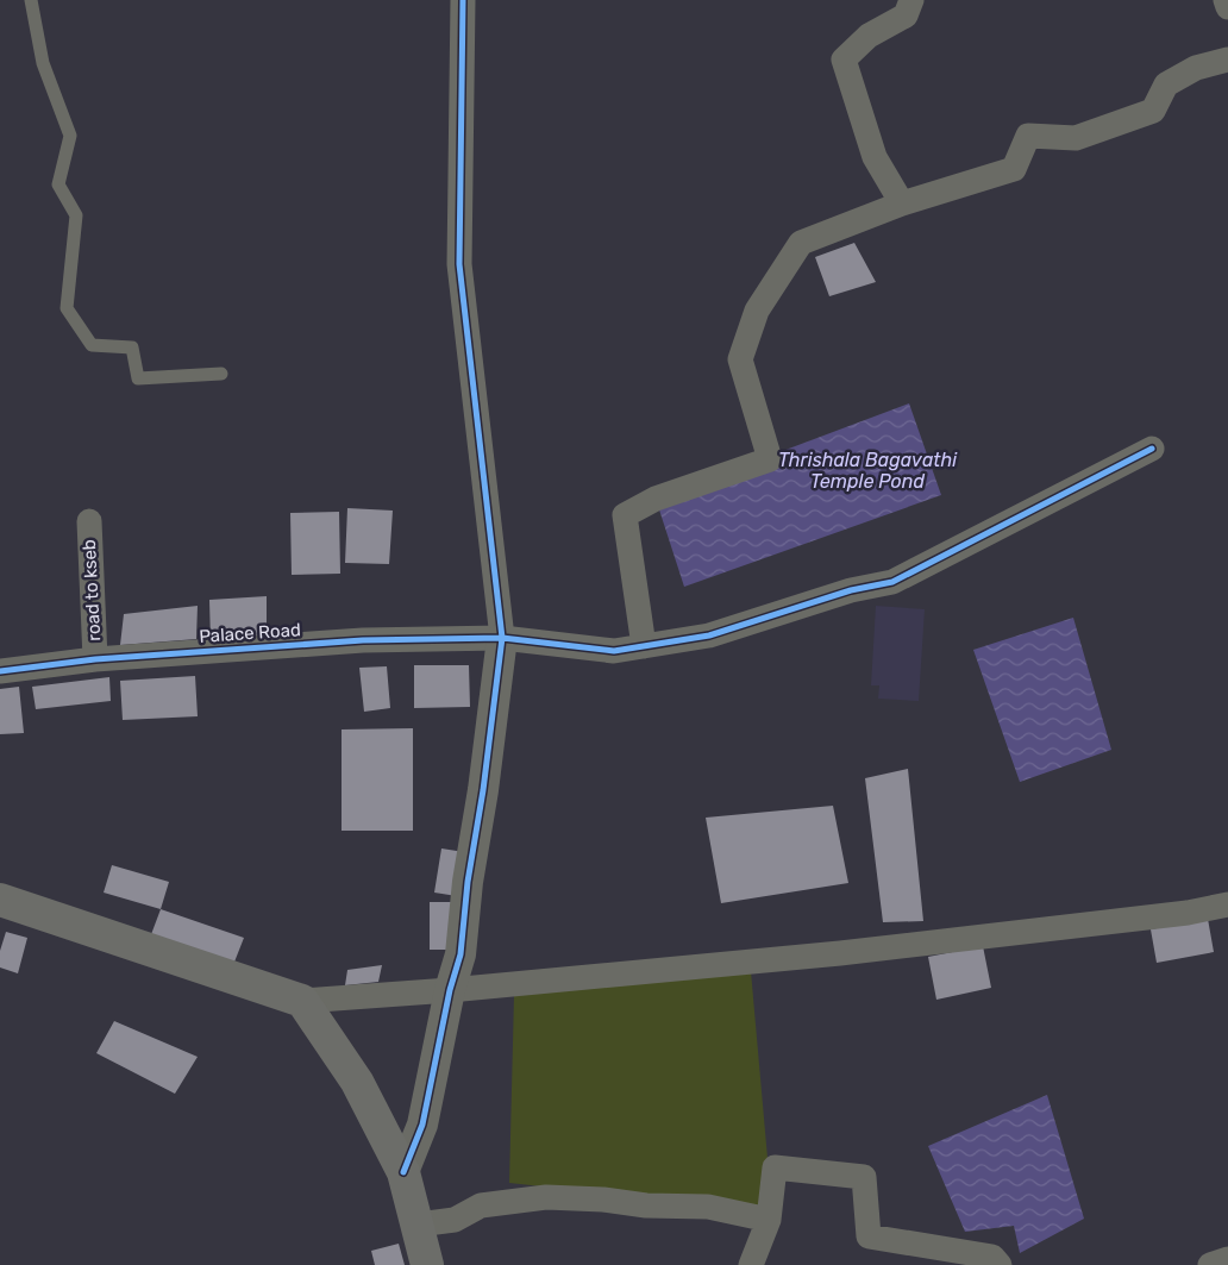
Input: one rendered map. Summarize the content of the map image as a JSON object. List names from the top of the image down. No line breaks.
{"streets":{"street":["road to kseb","Palace Road"]},"crossings":[["road to kseb","Palace Road"]],"water":["Thrishala Bagavathi Temple Pond"]}
